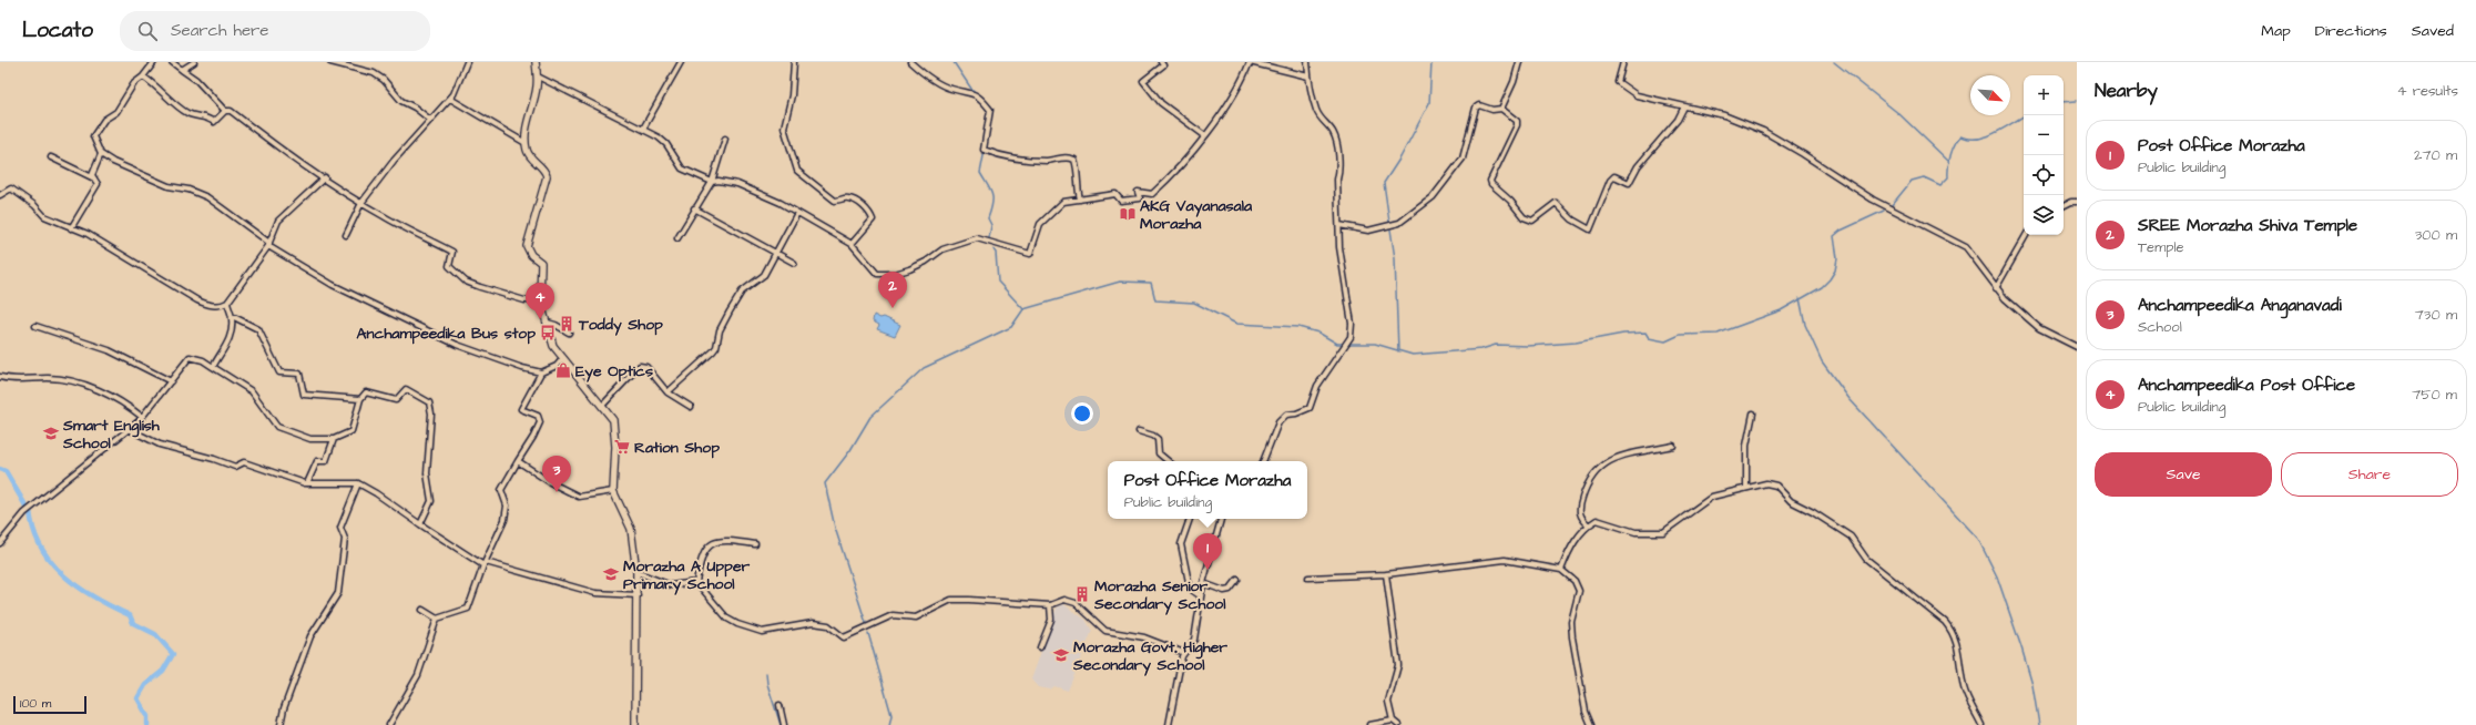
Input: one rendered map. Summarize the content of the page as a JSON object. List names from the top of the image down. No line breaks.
{"places":{"library":["AKG Vayanasala Morazha"],"building":["Toddy Shop","Morazha Senior Secondary School"],"bus stop":["Anchampeedika Bus stop"],"shop":["Eye Optics"],"school or university":["Smart English School","Morazha A Upper Primary School","Morazha Govt. Higher Secondary School"],"supermarket":["Ration Shop"]},"scale_bar":"100 m","north":"bottom right","page":{"header":"Locato","search":"Search here","nav":["Map","Directions","Saved"],"heading":["Nearby","4 results"],"map_buttons":["+","−"],"list":[{"mark":"1","name":"Post Office Morazha","note":"Public building","value":"270 m"},{"mark":"2","name":"SREE Morazha Shiva Temple","note":"Temple","value":"300 m"},{"mark":"3","name":"Anchampeedika Anganavadi","note":"School","value":"730 m"},{"mark":"4","name":"Anchampeedika Post Office","note":"Public building","value":"750 m"}],"pins":["2","4","3","1"],"buttons":["Save","Share"],"popup":["Post Office Morazha","Public building"],"scale":"100 m"}}
